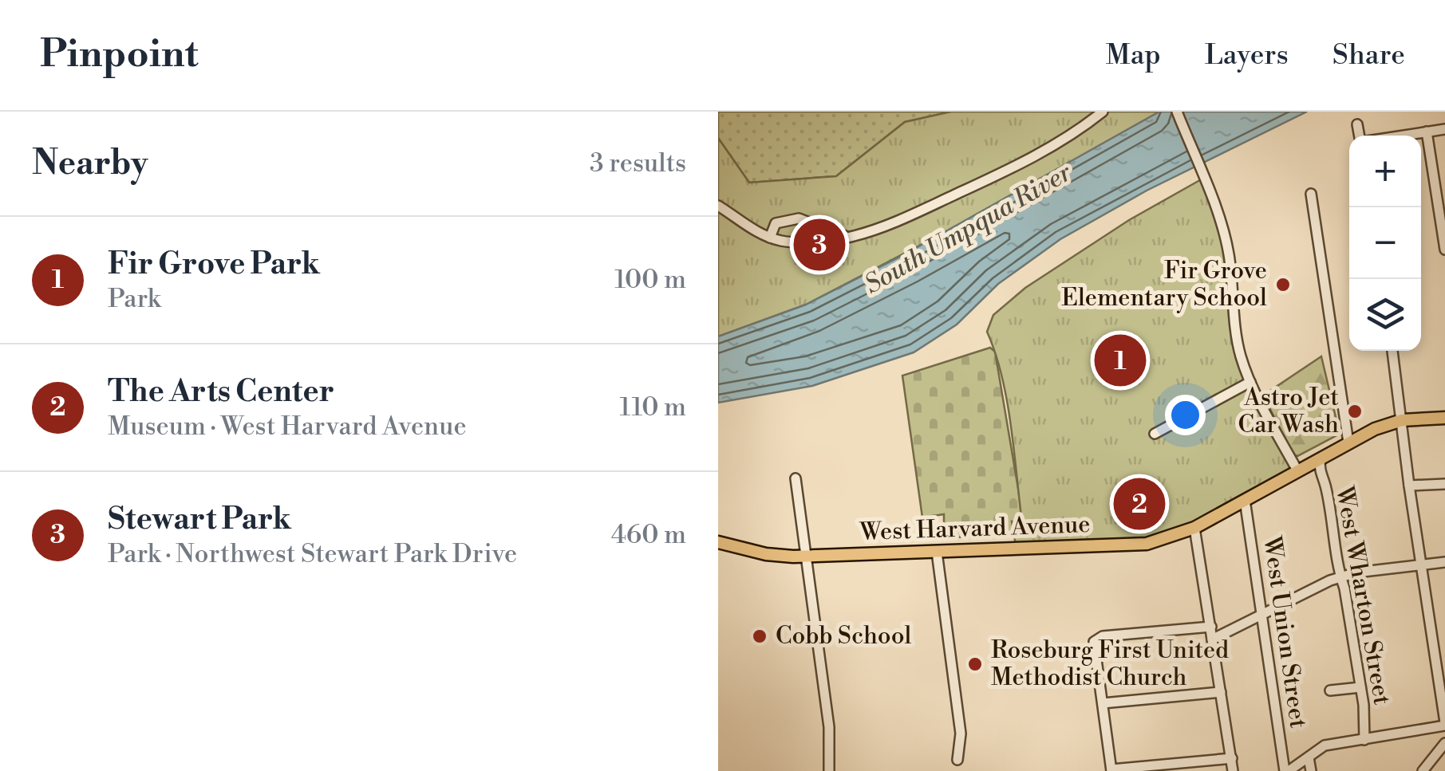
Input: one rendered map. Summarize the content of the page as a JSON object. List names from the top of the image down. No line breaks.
{"streets":{"main road":["West Harvard Avenue"],"street":["West Wharton Street","West Union Street"]},"crossings":[["West Harvard Avenue","West Wharton Street"],["West Harvard Avenue","West Union Street"]],"water":["South Umpqua River"],"places":["Fir Grove Elementary School","Astro Jet Car Wash","Cobb School","Roseburg First United Methodist Church"],"page":{"header":"Pinpoint","nav":["Map","Layers","Share"],"heading":["Nearby","3 results"],"map_buttons":["+","−"],"list":[{"mark":"1","name":"Fir Grove Park","note":"Park","value":"100 m"},{"mark":"2","name":"The Arts Center","note":"Museum · West Harvard Avenue","value":"110 m"},{"mark":"3","name":"Stewart Park","note":"Park · Northwest Stewart Park Drive","value":"460 m"}],"pins":["3","1","2"]}}
